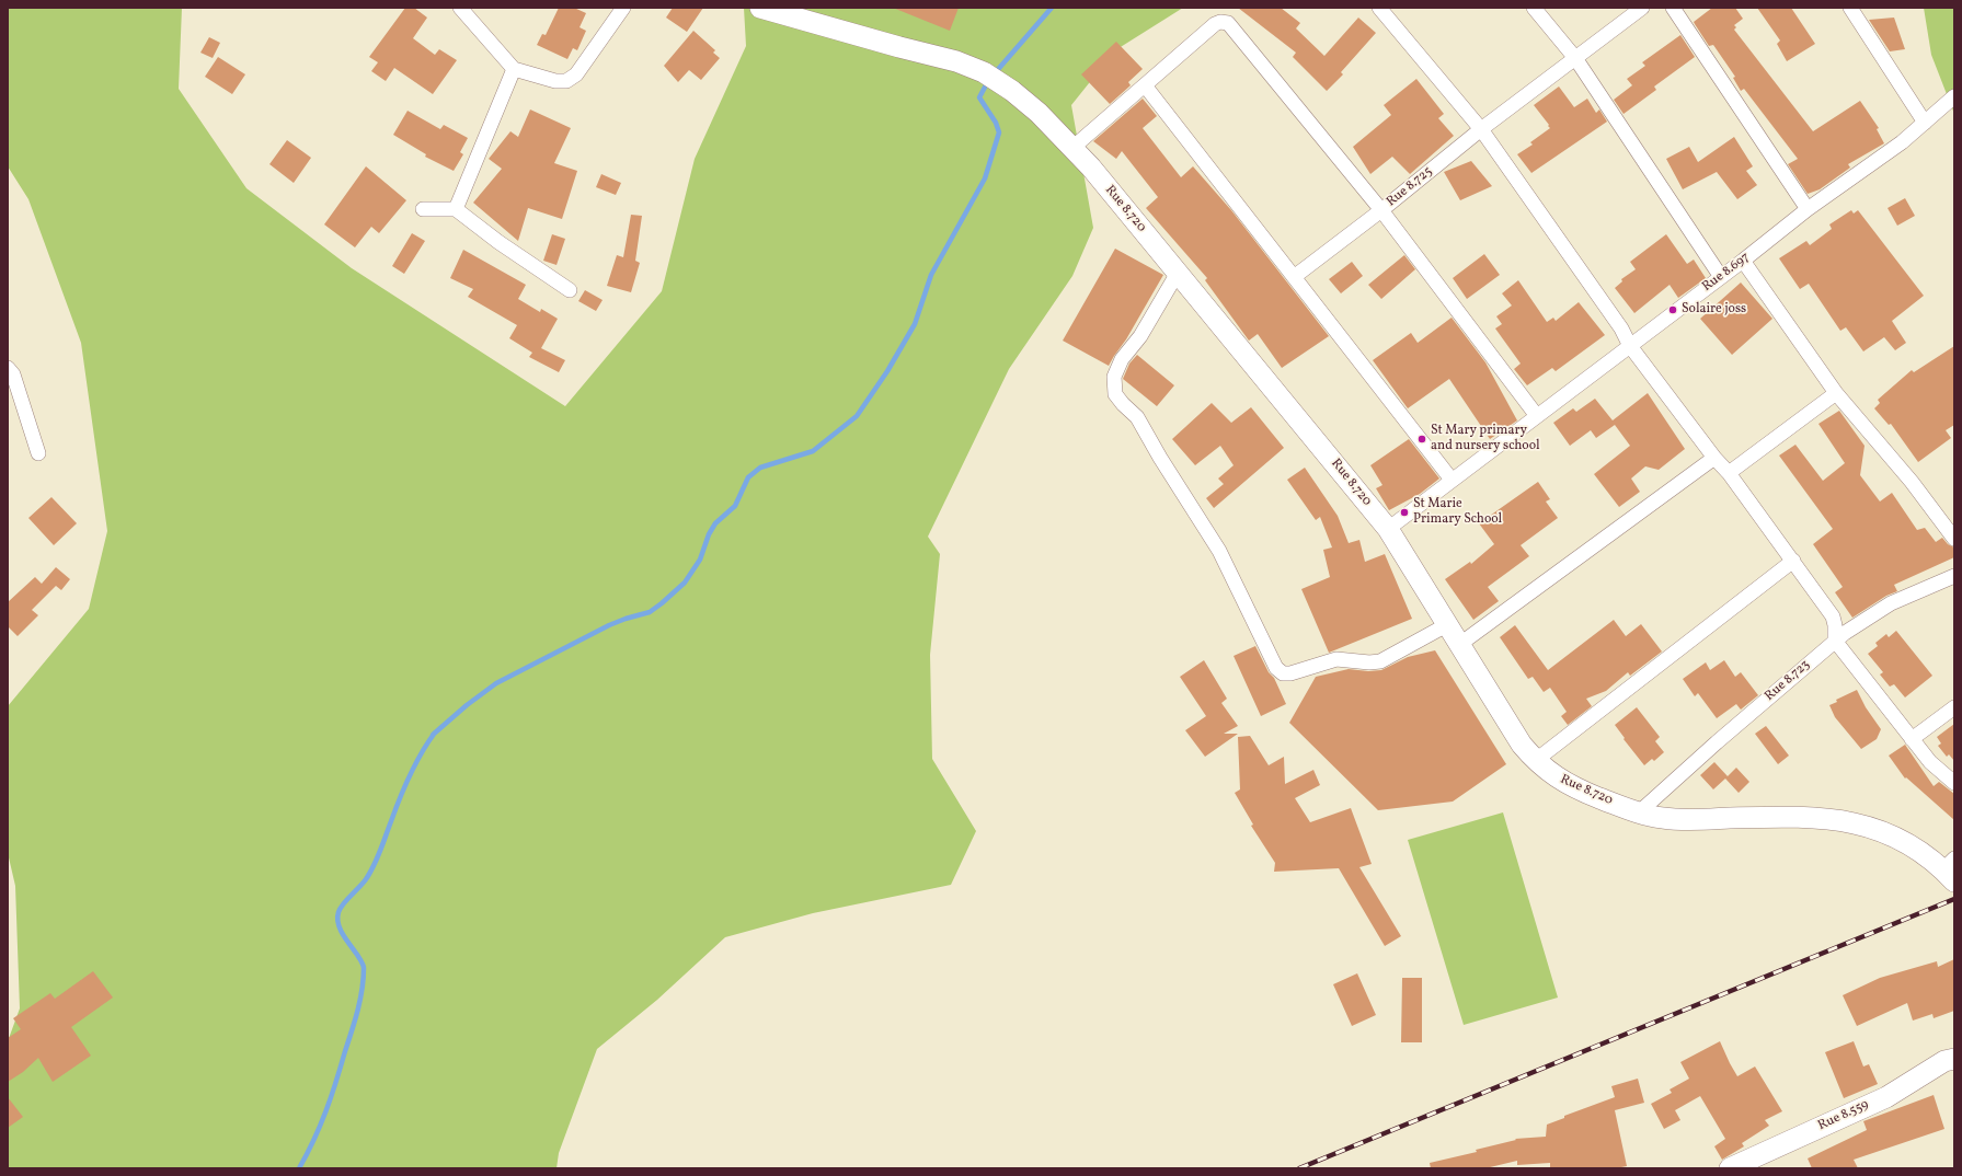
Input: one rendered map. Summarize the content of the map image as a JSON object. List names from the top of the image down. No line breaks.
{"streets":{"main road":["Rue 8.720","Rue 8.559"],"street":["Rue 8.725","Rue 8.697","Rue 8.723"]},"crossings":[["Rue 8.725","Rue 8.697"],["Rue 8.720","Rue 8.697"],["Rue 8.720","Rue 8.723"]],"places":["Solaire joss","St Mary primary and nursery school","St Marie Primary School"]}
